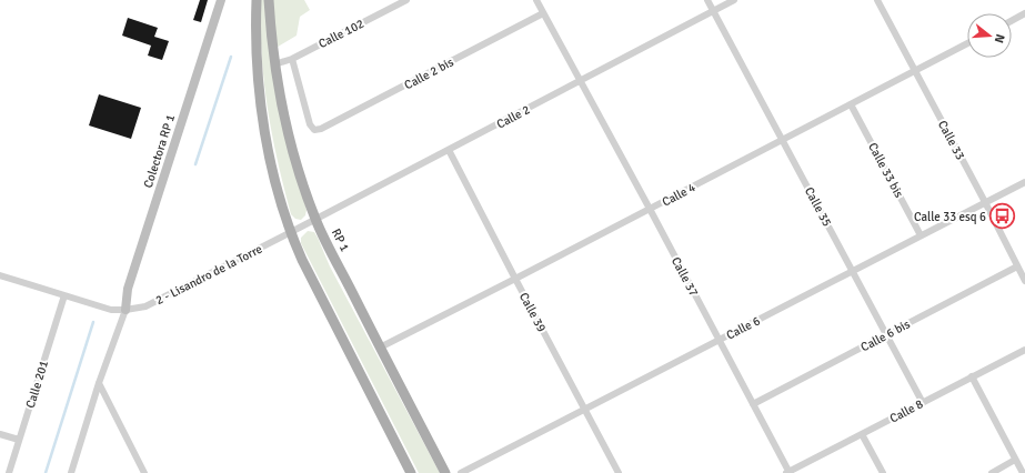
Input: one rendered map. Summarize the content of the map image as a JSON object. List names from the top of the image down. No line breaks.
{"streets":{"main road":["Colectora RP 1","RP 1"],"street":["Calle 102","Calle 2 bis","Calle 2","Calle 33","Calle 33 bis","Calle 4","Calle 35","2 - Lisandro de la Torre","Calle 37","Calle 39","Calle 6","Calle 6 bis","Calle 201","Calle 8"]},"crossings":[["Calle 102","Calle 2 bis"],["Calle 102","RP 1"],["Calle 2 bis","Calle 37"],["Calle 2","Calle 35"],["Calle 2","RP 1"],["Calle 2","2 - Lisandro de la Torre"],["Calle 2","Calle 37"],["Calle 2","Calle 39"],["Calle 33","Calle 4"],["Calle 33","Calle 6"],["Calle 33","Calle 6 bis"],["Colectora RP 1","2 - Lisandro de la Torre"],["Calle 33 bis","Calle 4"],["Calle 33 bis","Calle 6"],["Calle 4","Calle 35"],["Calle 4","RP 1"],["Calle 4","Calle 37"],["Calle 4","Calle 39"],["Calle 35","Calle 6"],["Calle 35","Calle 6 bis"],["Calle 35","Calle 8"],["2 - Lisandro de la Torre","Calle 201"],["Calle 37","Calle 6"],["Calle 37","Calle 6 bis"],["Calle 37","Calle 8"],["Calle 39","Calle 6"]],"places":{"bus stop":["Calle 33 esq 6"]},"north":"right"}
